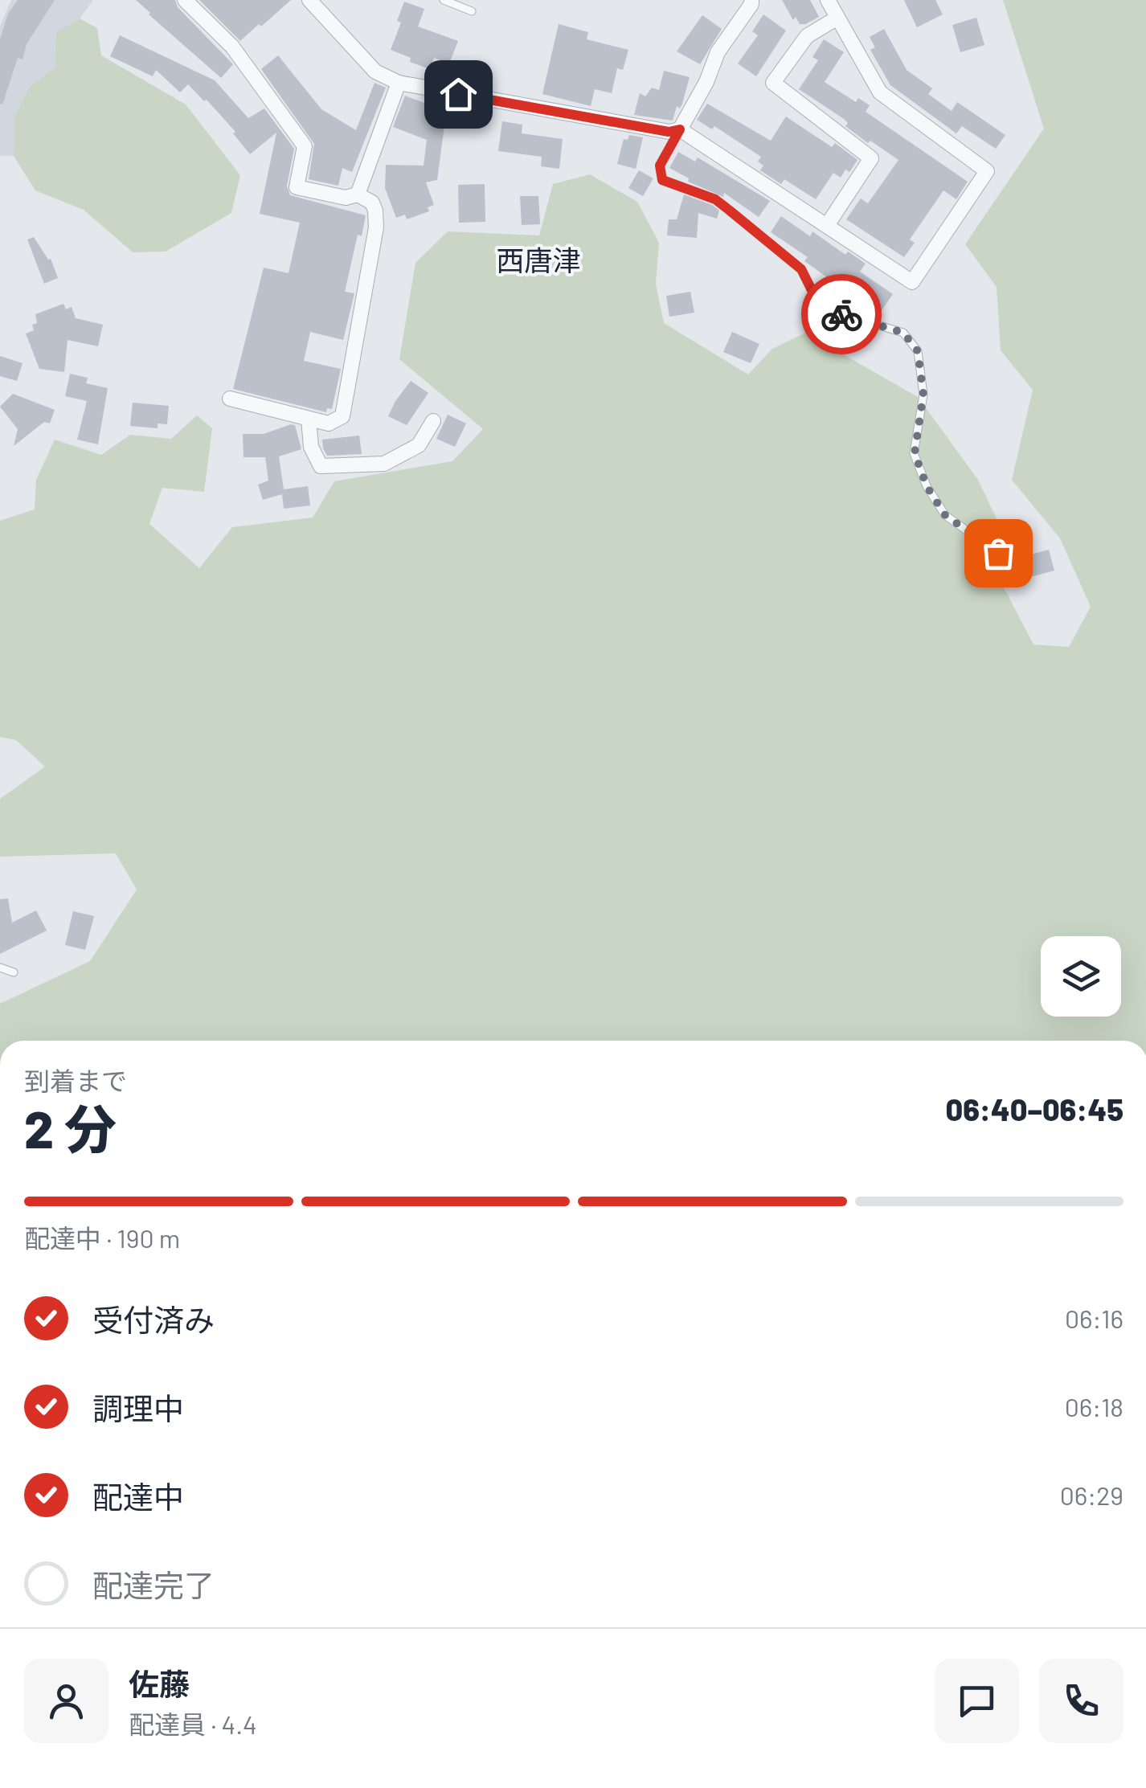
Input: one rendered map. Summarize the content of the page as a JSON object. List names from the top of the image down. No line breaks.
{"districts":["西唐津"],"page":{"heading":["2 分","到着まで","06:40–06:45"],"panel":["佐藤","配達員 · 4.4"],"bar":"配達中 · 190 m","list":[["受付済み","06:16"],["調理中","06:18"],["配達中","06:29"],"配達完了"]}}
